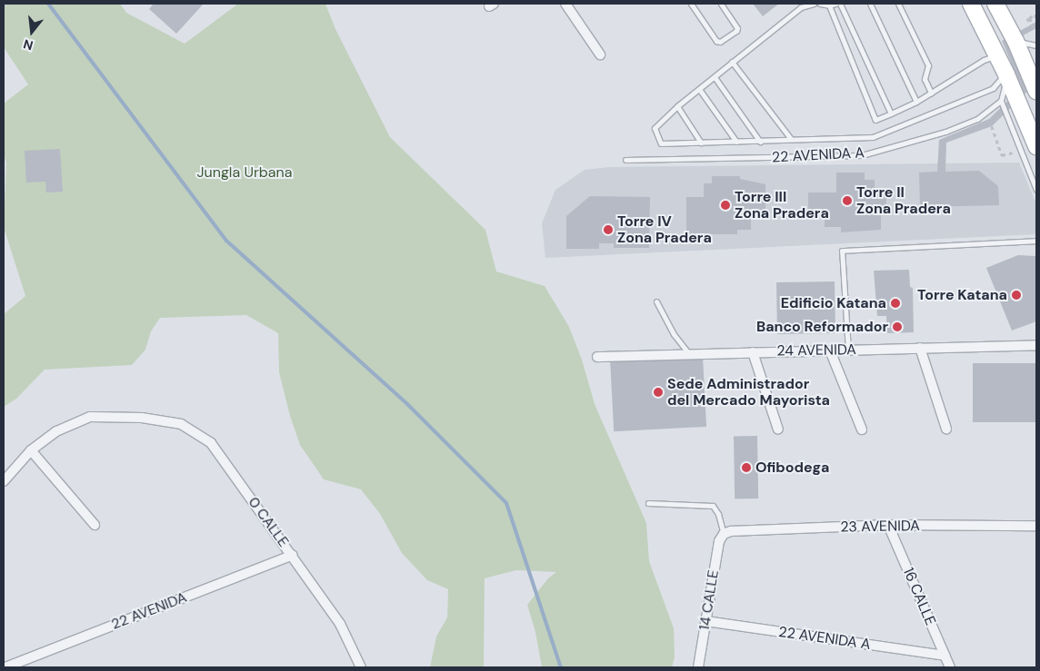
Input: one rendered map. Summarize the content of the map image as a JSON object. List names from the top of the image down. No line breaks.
{"streets":{"street":["22 AVENIDA A","24 AVENIDA","0 CALLE","23 AVENIDA","16 CALLE","14 CALLE","22 AVENIDA"]},"crossings":[["22 AVENIDA A","16 CALLE"],["22 AVENIDA A","14 CALLE"],["0 CALLE","22 AVENIDA"],["23 AVENIDA","16 CALLE"],["23 AVENIDA","14 CALLE"]],"parks":["Jungla Urbana"],"places":["Torre II Zona Pradera","Torre III Zona Pradera","Torre IV Zona Pradera","Torre Katana","Edificio Katana","Banco Reformador","Sede Administrador del Mercado Mayorista","Ofibodega"],"north":"bottom"}
